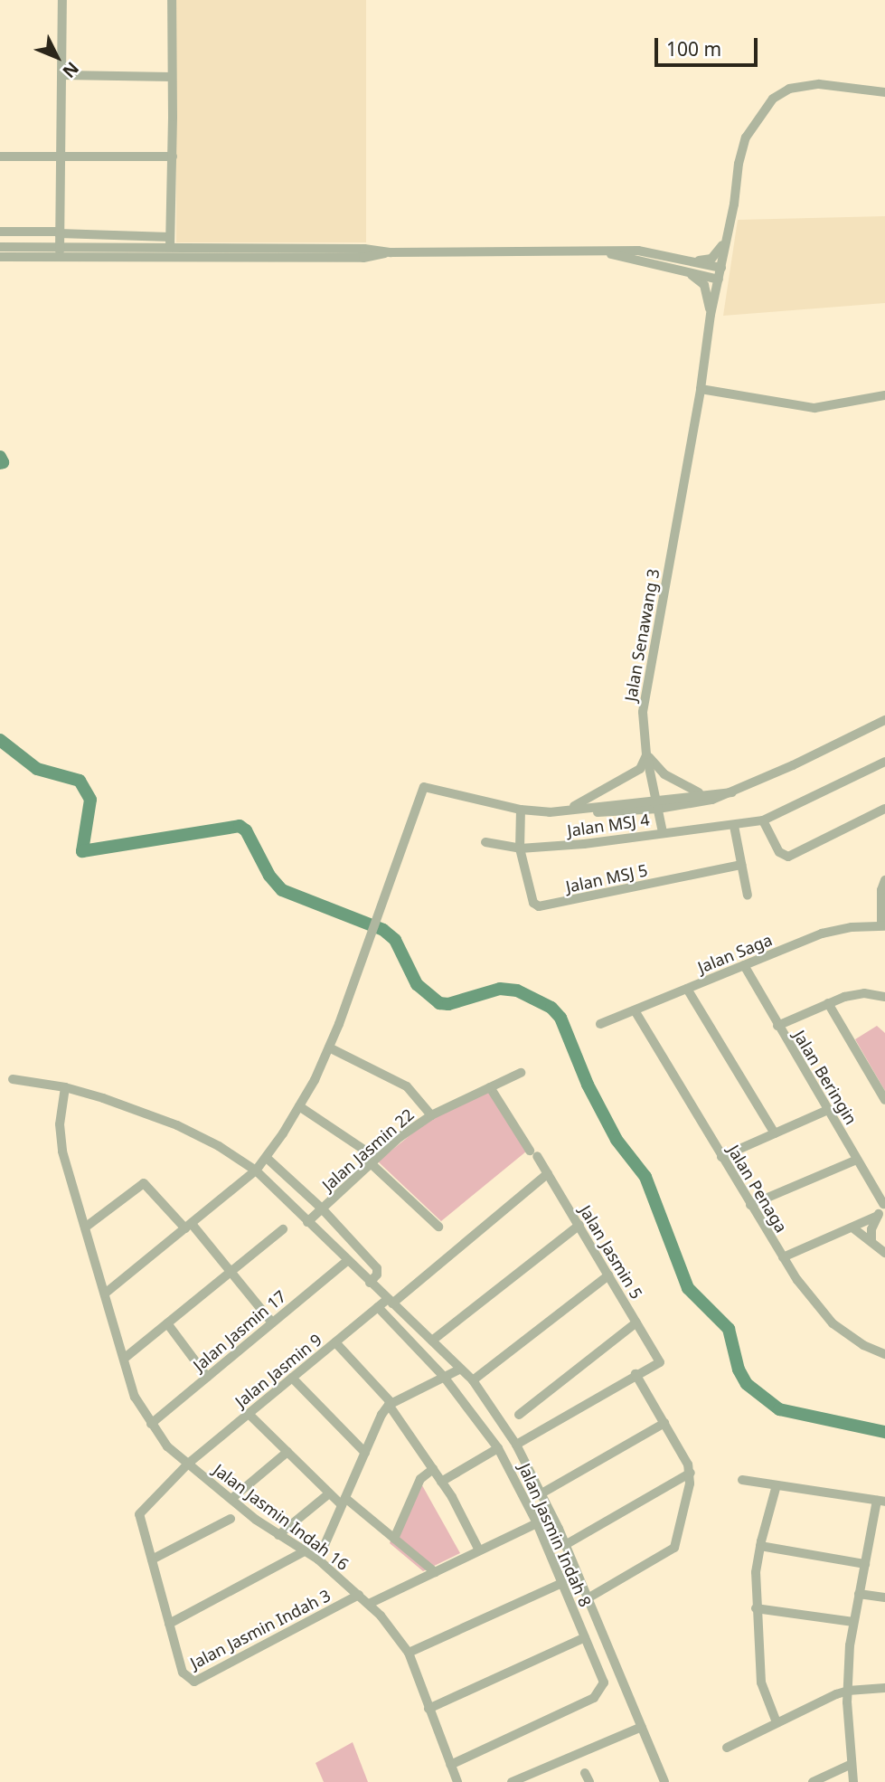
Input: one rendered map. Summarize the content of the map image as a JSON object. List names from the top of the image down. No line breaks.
{"streets":{"street":["Jalan Senawang 3","Jalan MSJ 4","Jalan MSJ 5","Jalan Saga","Jalan Beringin","Jalan Jasmin 22","Jalan Penaga","Jalan Jasmin 5","Jalan Jasmin 17","Jalan Jasmin 9","Jalan Jasmin Indah 16","Jalan Jasmin Indah 8","Jalan Jasmin Indah 3"]},"crossings":[["Jalan Senawang 3","Jalan MSJ 4"],["Jalan MSJ 4","Jalan MSJ 5"],["Jalan Saga","Jalan Beringin"],["Jalan Saga","Jalan Penaga"],["Jalan Jasmin 22","Jalan Jasmin 5"],["Jalan Jasmin 5","Jalan Jasmin 9"],["Jalan Jasmin 17","Jalan Jasmin Indah 16"],["Jalan Jasmin 9","Jalan Jasmin Indah 16"],["Jalan Jasmin 9","Jalan Jasmin Indah 8"],["Jalan Jasmin 9","Jalan Jasmin Indah 3"],["Jalan Jasmin Indah 16","Jalan Jasmin Indah 8"],["Jalan Jasmin Indah 16","Jalan Jasmin Indah 3"]],"scale_bar":"100 m","north":"bottom right"}
